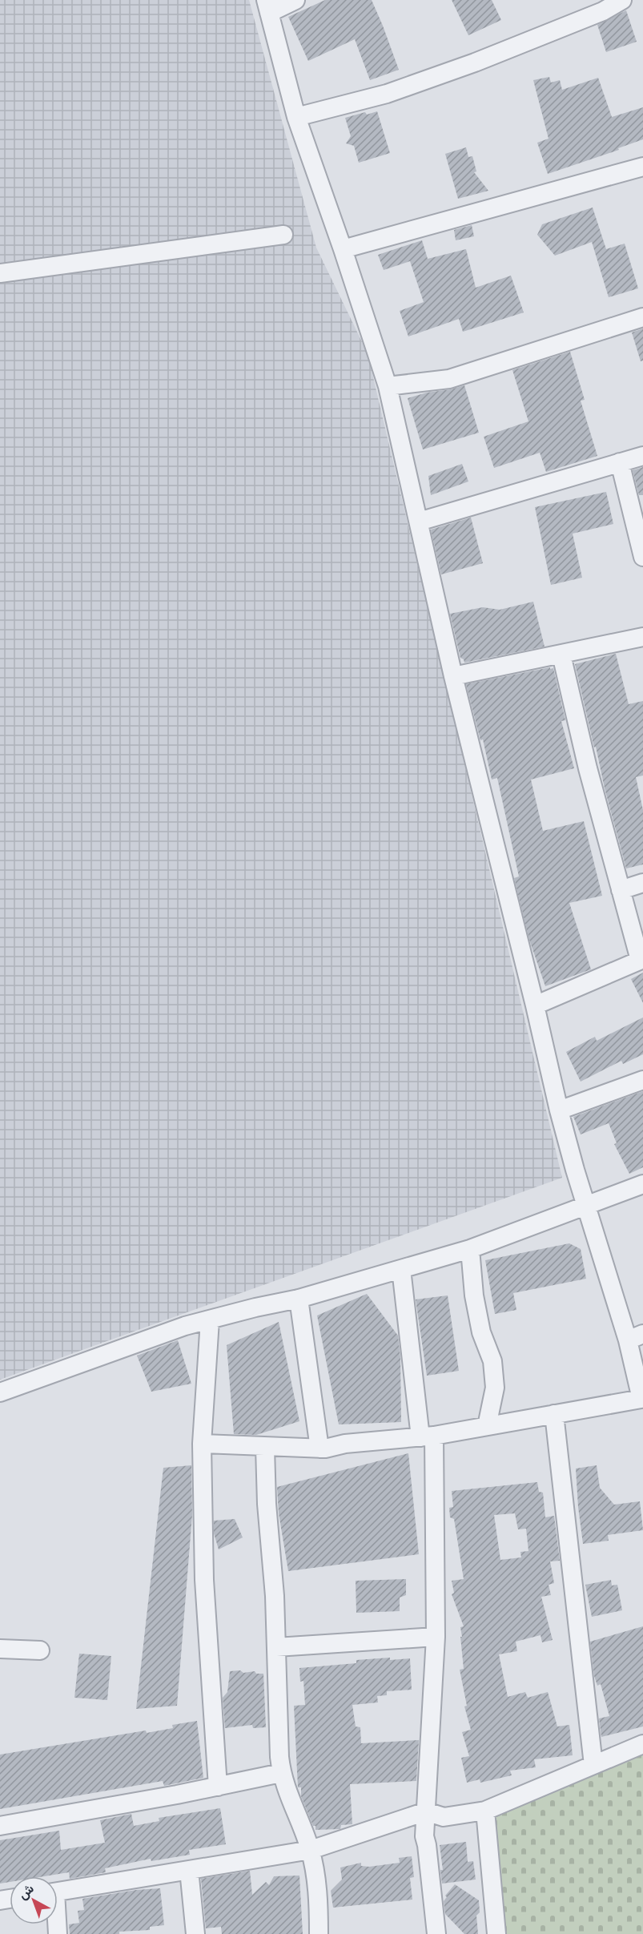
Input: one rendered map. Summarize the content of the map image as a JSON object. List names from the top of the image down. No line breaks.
{"north":"top left"}
